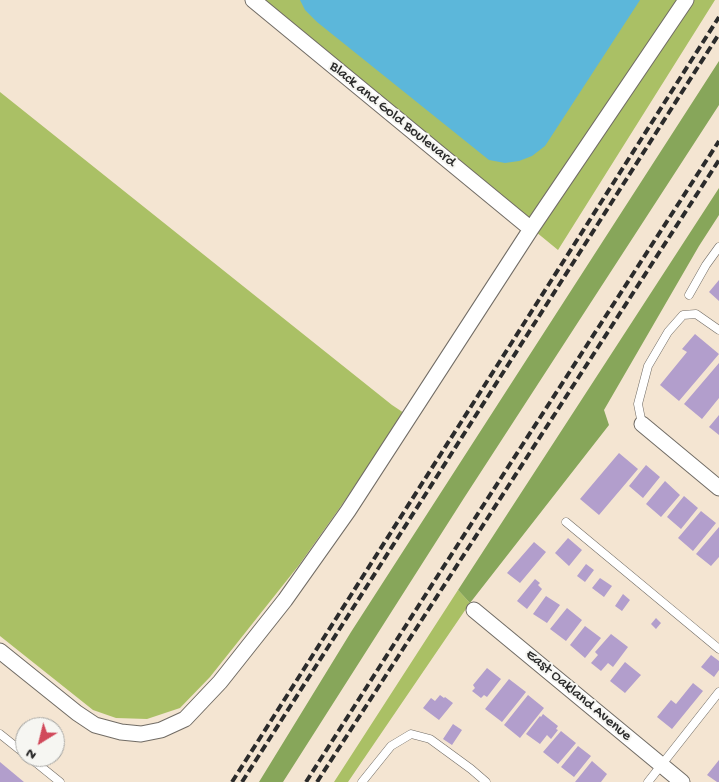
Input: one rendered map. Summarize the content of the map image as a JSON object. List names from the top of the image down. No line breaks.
{"streets":{"street":["Black and Gold Boulevard","East Oakland Avenue"]},"north":"bottom left"}
